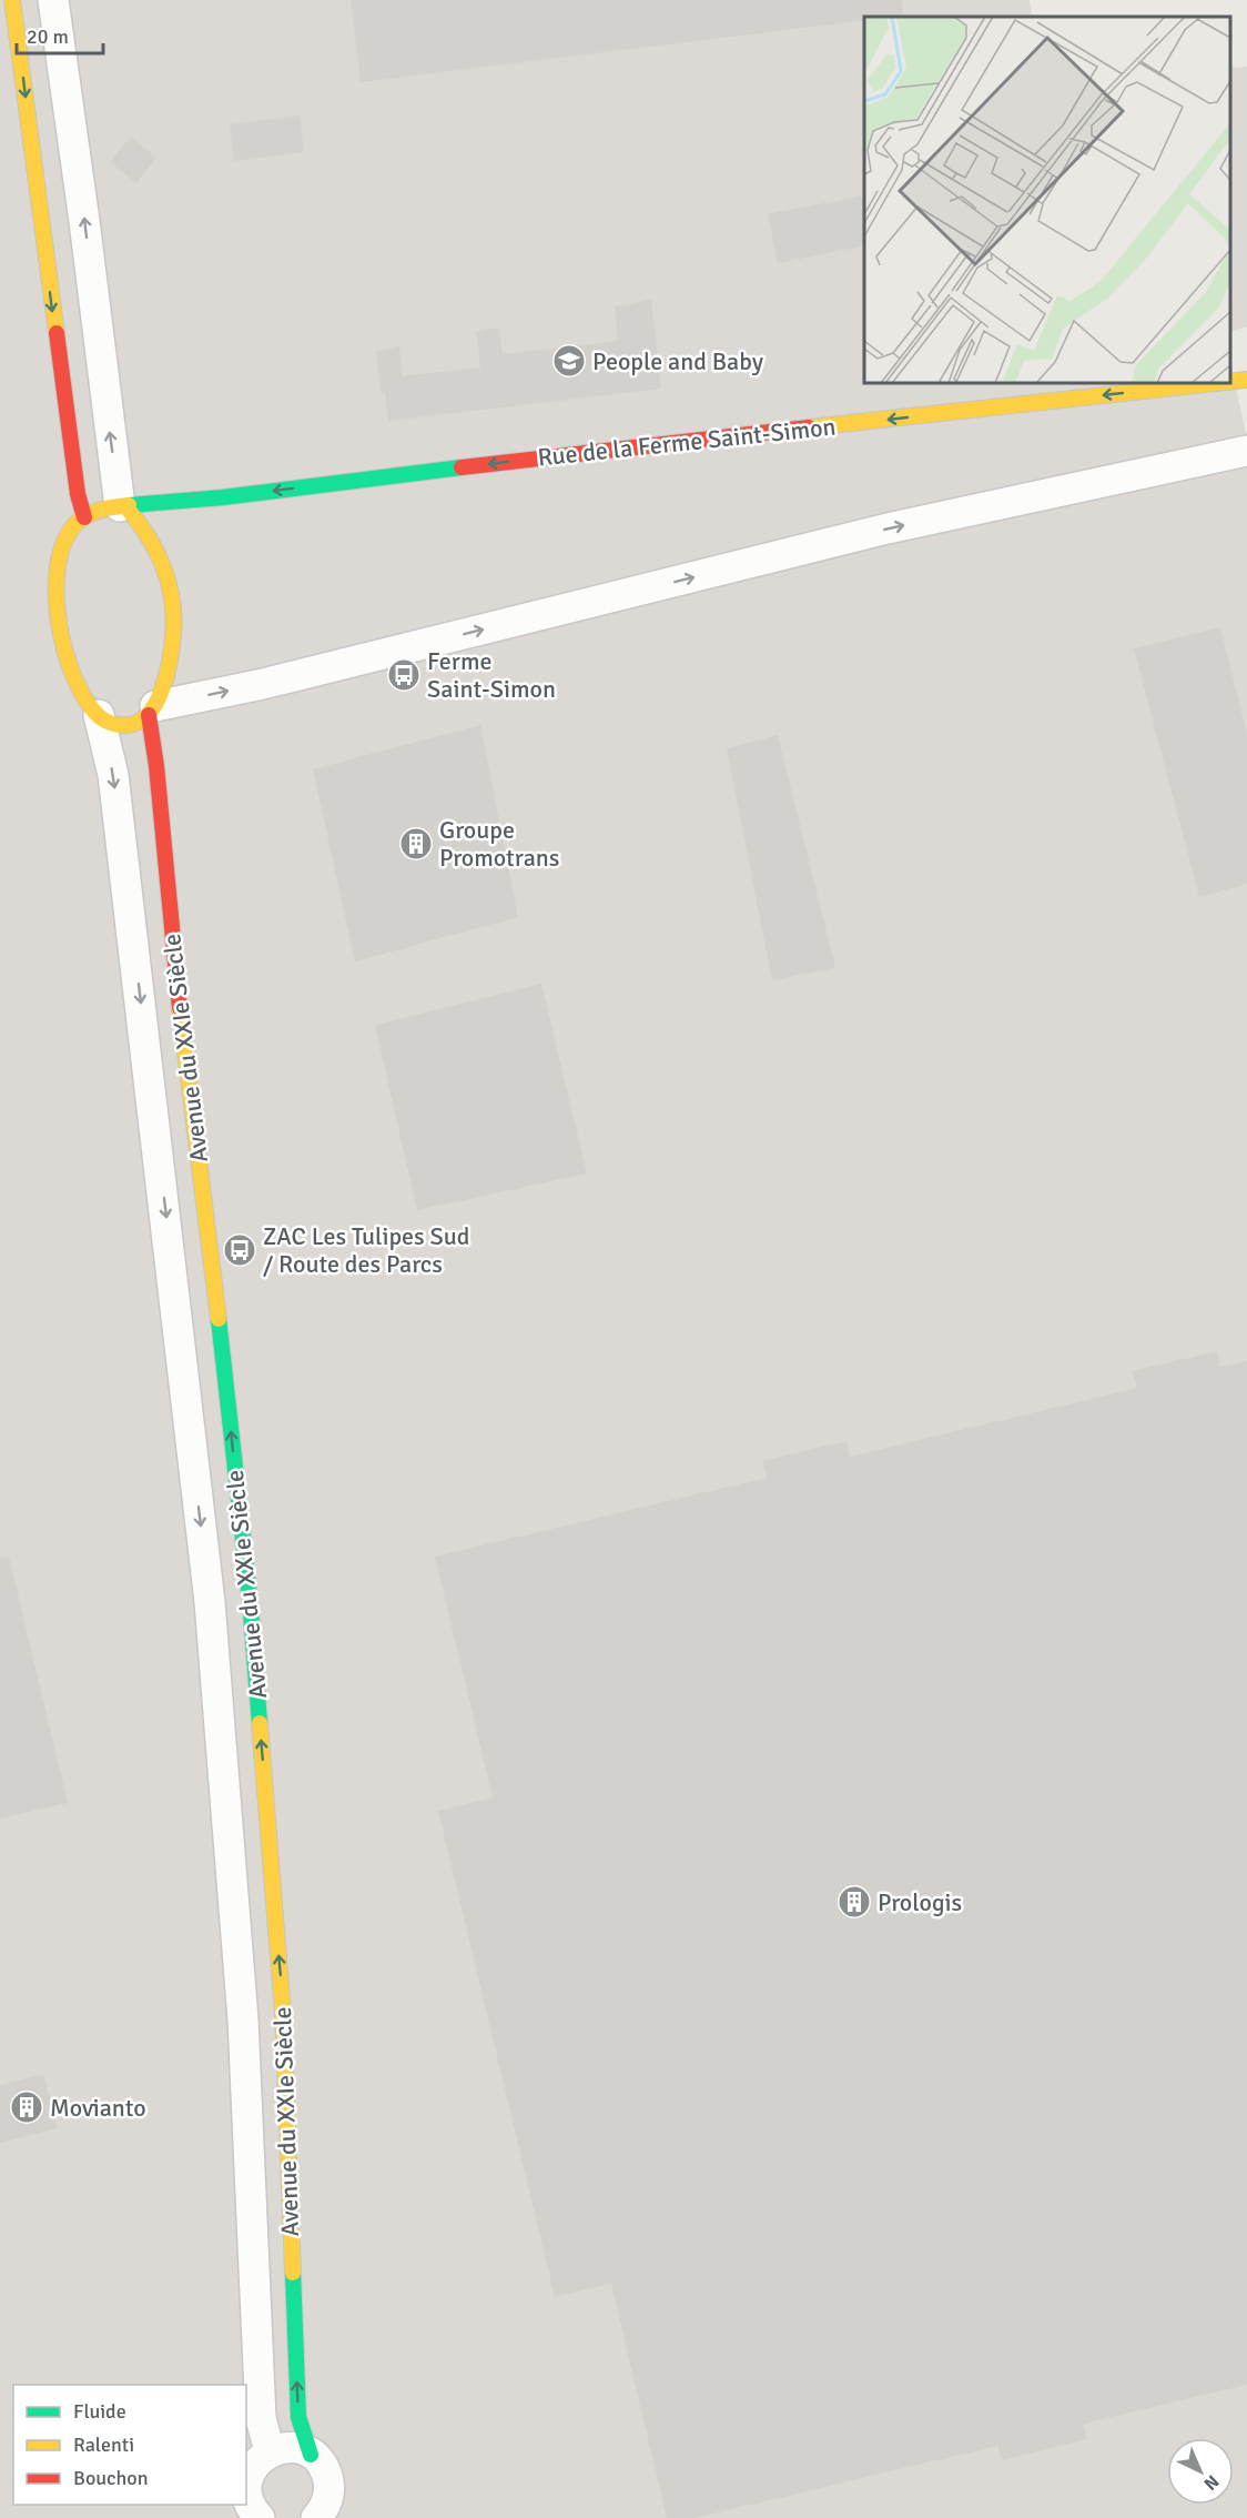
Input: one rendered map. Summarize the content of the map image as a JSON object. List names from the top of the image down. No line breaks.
{"streets":{"street":["Rue de la Ferme Saint-Simon","Avenue du XXIe Siècle"]},"places":{"school or university":["People and Baby"],"bus stop":["Ferme Saint-Simon","ZAC Les Tulipes Sud / Route des Parcs"],"building":["Groupe Promotrans","Prologis","Movianto"]},"legend":["Fluide","Ralenti","Bouchon"],"scale_bar":"20 m","north":"bottom right"}
